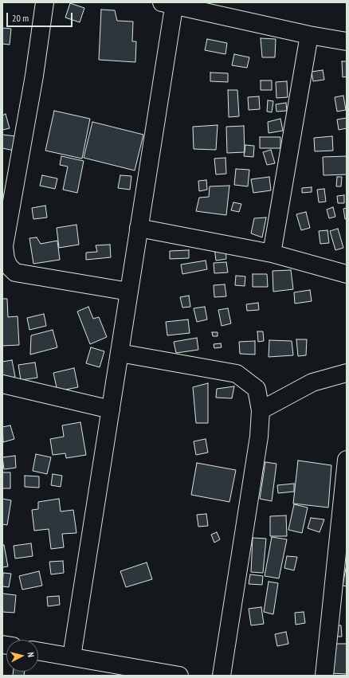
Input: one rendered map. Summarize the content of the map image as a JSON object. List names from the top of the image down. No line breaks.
{"scale_bar":"20 m","north":"right"}
